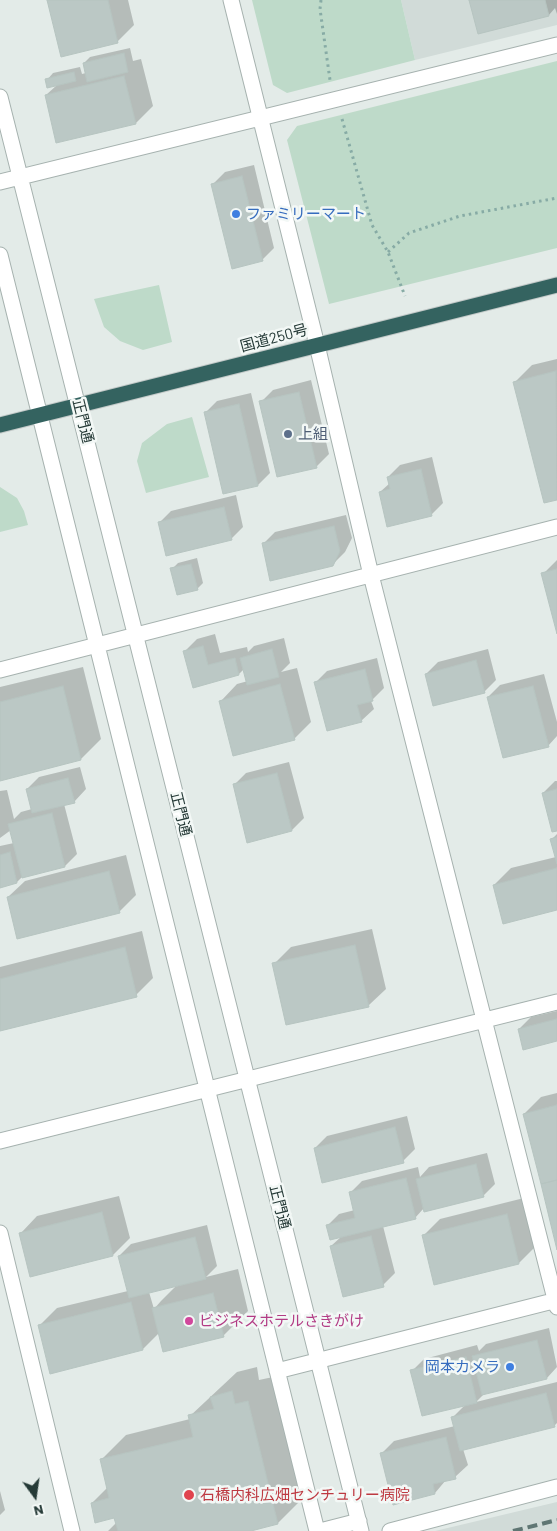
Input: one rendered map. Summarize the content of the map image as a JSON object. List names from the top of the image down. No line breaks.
{"streets":{"highway":["国道250号"],"street":["正門通"]},"crossings":[["国道250号","正門通"]],"places":["ファミリーマート","上組","ビジネスホテルさきがけ","岡本カメラ","石橋内科広畑センチュリー病院"],"north":"bottom"}
